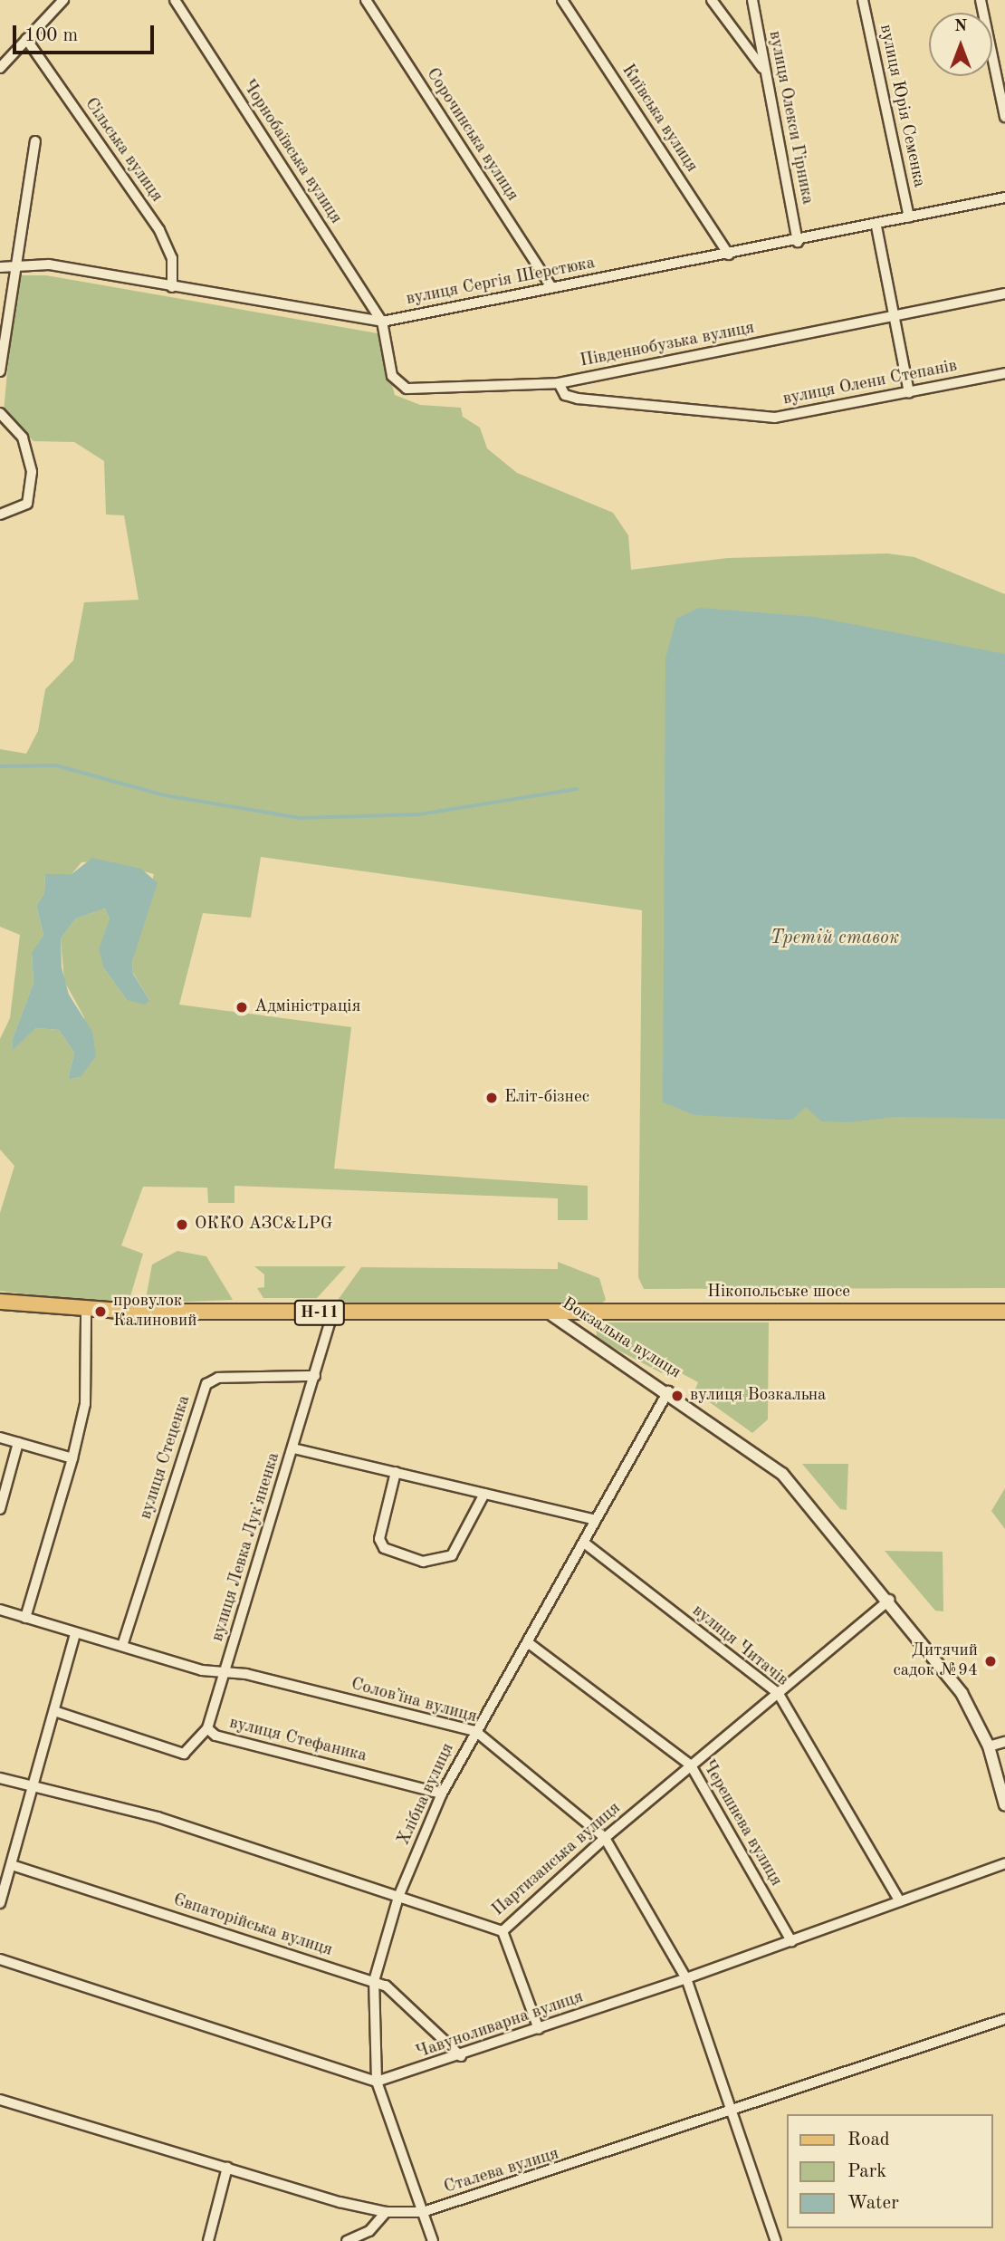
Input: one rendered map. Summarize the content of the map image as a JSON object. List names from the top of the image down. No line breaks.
{"streets":{"main road":["Нікопольське шосе","Н-11","Вокзальна вулиця"],"street":["вулиця Юрія Семенка","вулиця Олекси Гірника","Київська вулиця","Сорочинська вулиця","Сільська вулиця","Чорнобаївська вулиця","вулиця Сергія Шерстюка","Південнобузька вулиця","вулиця Олени Степанів","вулиця Стеценка","вулиця Левка Лукʼяненка","вулиця Читачів","Соловʼїна вулиця","вулиця Стефаника","Хлібна вулиця","Черешнева вулиця","Партизанська вулиця","Євпаторійська вулиця","Чавуноливарна вулиця","Сталева вулиця"]},"crossings":[["вулиця Юрія Семенка","вулиця Сергія Шерстюка"],["вулиця Олекси Гірника","вулиця Сергія Шерстюка"],["Київська вулиця","вулиця Сергія Шерстюка"],["Сорочинська вулиця","вулиця Сергія Шерстюка"],["Сільська вулиця","вулиця Сергія Шерстюка"],["Чорнобаївська вулиця","вулиця Сергія Шерстюка"],["Чорнобаївська вулиця","Південнобузька вулиця"],["вулиця Сергія Шерстюка","Південнобузька вулиця"],["Південнобузька вулиця","вулиця Олени Степанів"],["Нікопольське шосе","Вокзальна вулиця"],["Н-11","Вокзальна вулиця"],["Вокзальна вулиця","вулиця Левка Лукʼяненка"],["Вокзальна вулиця","Хлібна вулиця"],["Вокзальна вулиця","Партизанська вулиця"],["вулиця Стеценка","вулиця Левка Лукʼяненка"],["вулиця Стеценка","Соловʼїна вулиця"],["вулиця Левка Лукʼяненка","Соловʼїна вулиця"],["вулиця Левка Лукʼяненка","вулиця Стефаника"],["вулиця Читачів","Хлібна вулиця"],["вулиця Читачів","Партизанська вулиця"],["вулиця Читачів","Чавуноливарна вулиця"],["Соловʼїна вулиця","Хлібна вулиця"],["Соловʼїна вулиця","Партизанська вулиця"],["Соловʼїна вулиця","Чавуноливарна вулиця"],["Соловʼїна вулиця","Сталева вулиця"],["вулиця Стефаника","Хлібна вулиця"],["Хлібна вулиця","Черешнева вулиця"],["Хлібна вулиця","Партизанська вулиця"],["Хлібна вулиця","Євпаторійська вулиця"],["Хлібна вулиця","Чавуноливарна вулиця"],["Хлібна вулиця","Сталева вулиця"],["Черешнева вулиця","Партизанська вулиця"],["Черешнева вулиця","Чавуноливарна вулиця"],["Євпаторійська вулиця","Чавуноливарна вулиця"]],"water":["Третій ставок"],"places":["Адміністрація","Еліт-бізнес","ОККО АЗС&LPG","провулок Калиновий","вулиця Возкальна","Дитячий садок №94"],"legend":["Road","Park","Water"],"scale_bar":"100 m","north":"top"}
